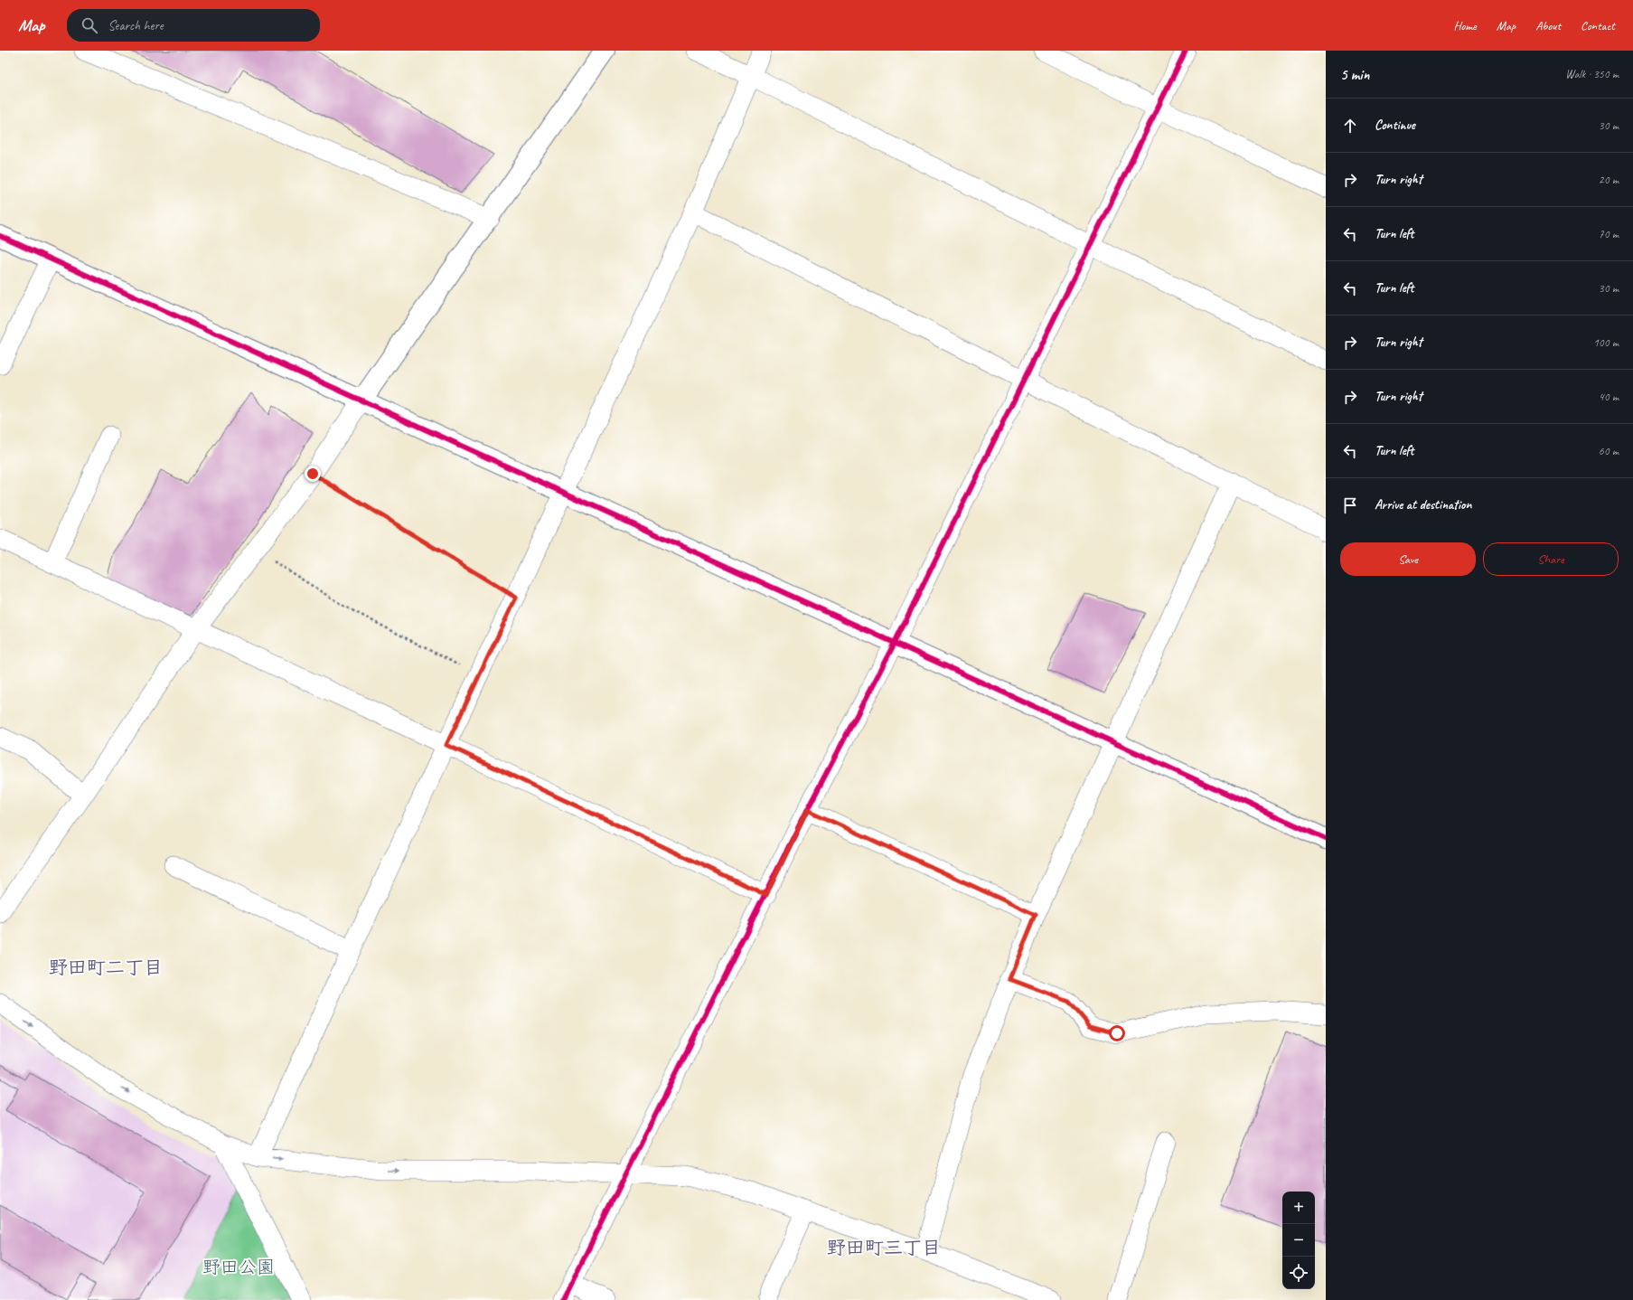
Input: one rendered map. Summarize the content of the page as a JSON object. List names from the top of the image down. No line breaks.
{"districts":["野田町二丁目","野田町三丁目"],"parks":["野田公園"],"page":{"header":"Map","search":"Search here","nav":["Home","Map","About","Contact"],"heading":["5 min","Walk · 350 m"],"list":[["Continue","30 m"],["Turn right","20 m"],["Turn left","70 m"],["Turn left","30 m"],["Turn right","100 m"],["Turn right","40 m"],["Turn left","60 m"],"Arrive at destination"],"buttons":["Save","Share"],"map_buttons":["+","−"]}}
